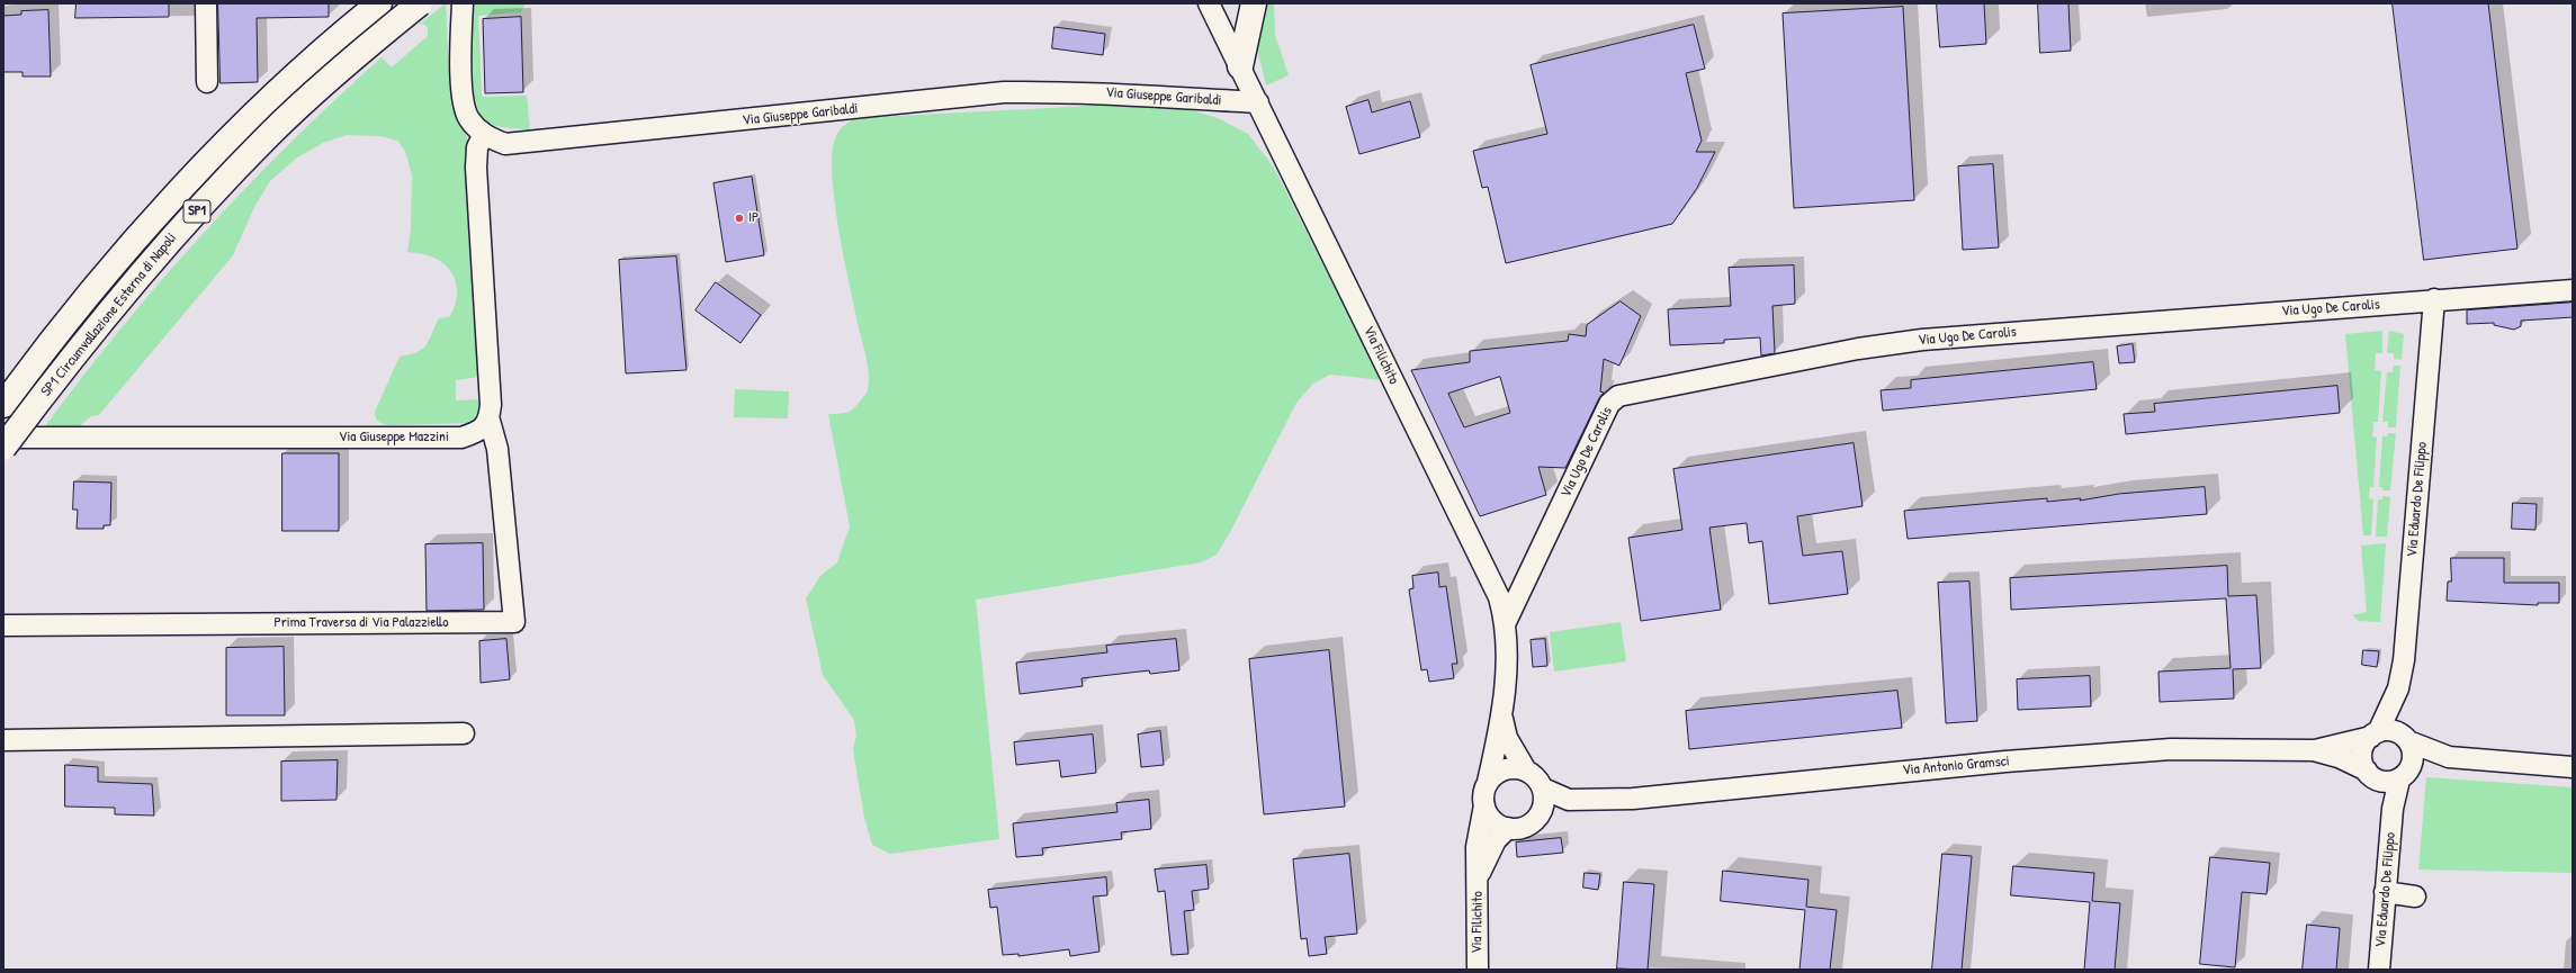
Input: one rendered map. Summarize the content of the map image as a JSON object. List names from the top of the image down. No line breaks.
{"streets":{"highway":["SP1","SP1 Circumvallazione Esterna di Napoli"],"street":["Via Giuseppe Garibaldi","Via Ugo De Carolis","Via Filichito","Via Giuseppe Mazzini","Via Eduardo De Filippo","Prima Traversa di Via Palazziello","Via Antonio Gramsci"]},"crossings":[["Via Giuseppe Garibaldi","Via Filichito"],["Via Ugo De Carolis","Via Filichito"],["Via Ugo De Carolis","Via Eduardo De Filippo"],["Via Filichito","Via Antonio Gramsci"],["Via Giuseppe Mazzini","Prima Traversa di Via Palazziello"],["Via Eduardo De Filippo","Via Antonio Gramsci"]],"places":["IP"]}
